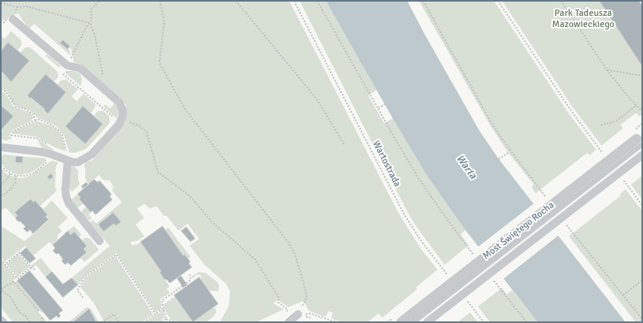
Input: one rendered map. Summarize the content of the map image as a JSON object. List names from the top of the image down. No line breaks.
{"streets":{"street":["Most Świętego Rocha"],"path":["Wartostrada"]},"water":["Warta"],"parks":["Park Tadeusza Mazowieckiego"]}
